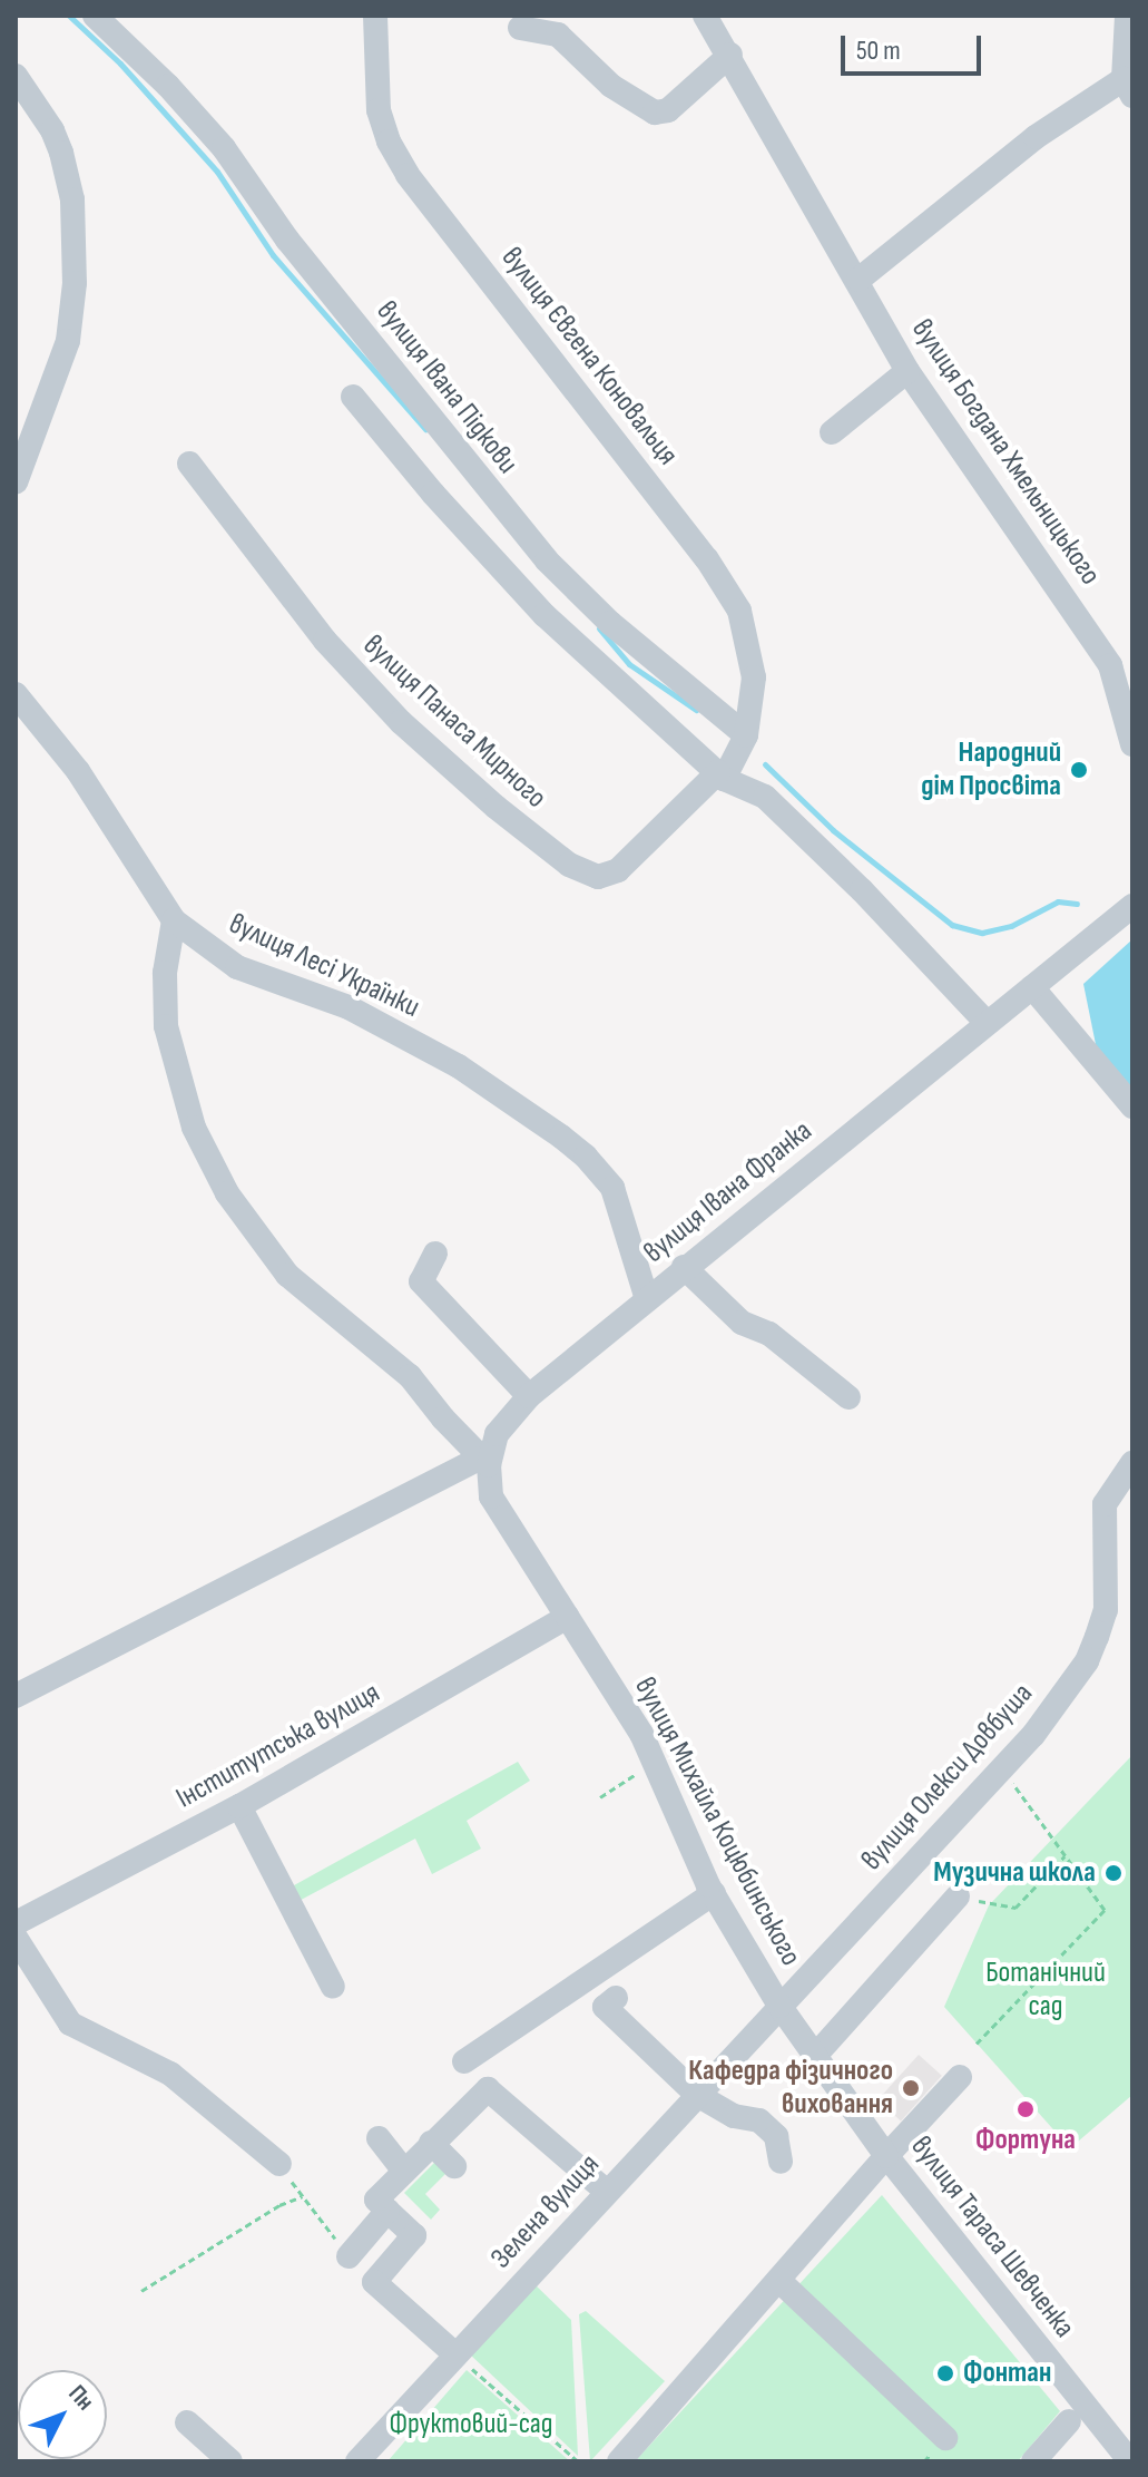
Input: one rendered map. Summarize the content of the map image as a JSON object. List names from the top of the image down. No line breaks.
{"streets":{"street":["вулиця Євгена Коновальця","вулиця Івана Підкови","вулиця Богдана Хмельницького","вулиця Панаса Мирного","вулиця Лесі Українки","вулиця Івана Франка","Інститутська вулиця","вулиця Олекси Довбуша","вулиця Михайла Коцюбинського","Зелена вулиця","вулиця Тараса Шевченка"]},"crossings":[["вулиця Євгена Коновальця","вулиця Івана Підкови"],["вулиця Лесі Українки","вулиця Івана Франка"],["вулиця Лесі Українки","вулиця Михайла Коцюбинського"],["вулиця Івана Франка","вулиця Михайла Коцюбинського"],["Інститутська вулиця","вулиця Михайла Коцюбинського"],["вулиця Олекси Довбуша","вулиця Михайла Коцюбинського"],["вулиця Олекси Довбуша","Зелена вулиця"],["вулиця Олекси Довбуша","вулиця Тараса Шевченка"],["вулиця Михайла Коцюбинського","Зелена вулиця"],["вулиця Михайла Коцюбинського","вулиця Тараса Шевченка"],["Зелена вулиця","вулиця Тараса Шевченка"]],"parks":["Ботанічний сад","Фруктовий-сад"],"places":["Народний дім Просвіта","Музична школа","Кафедра фізичного виховання","Фортуна","Фонтан"],"scale_bar":"50 m","north":"top right"}
